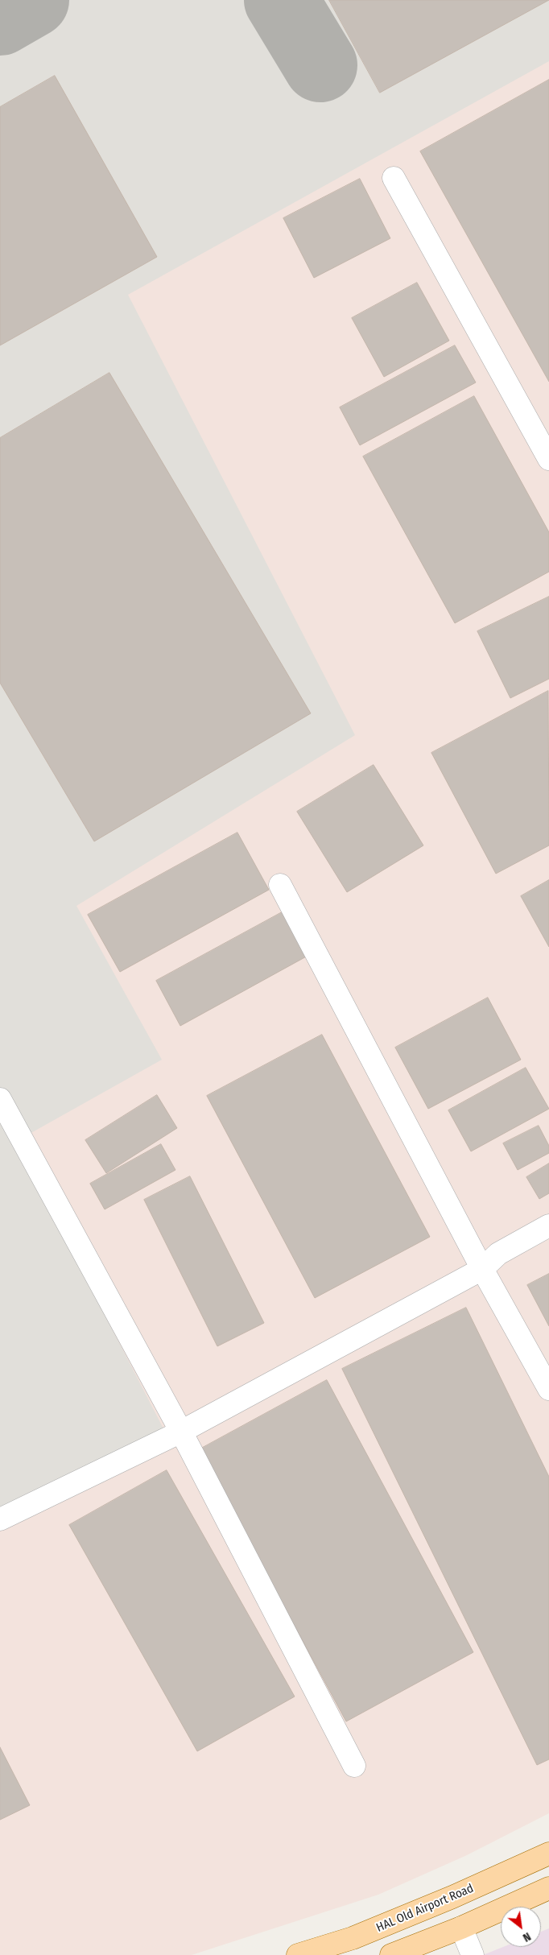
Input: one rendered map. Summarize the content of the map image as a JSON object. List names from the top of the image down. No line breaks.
{"streets":{"main road":["HAL Old Airport Road"]},"north":"bottom right"}
